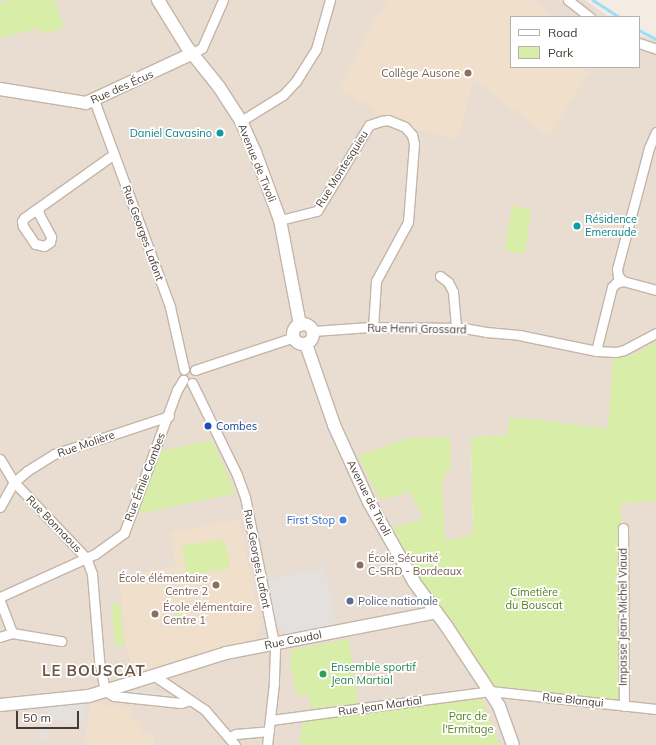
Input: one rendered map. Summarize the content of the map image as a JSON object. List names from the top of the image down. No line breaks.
{"streets":{"street":["Rue des Écus","Avenue de Tivoli","Rue Montesquieu","Rue Georges Lafont","Rue Henri Grossard","Rue Molière","Rue Émile Combes","Rue Bonnaous","Impasse Jean-Michel Viaud","Rue Coudol","Rue Blanqui","Rue Jean Martial"]},"crossings":[["Rue des Écus","Avenue de Tivoli"],["Rue des Écus","Rue Georges Lafont"],["Avenue de Tivoli","Rue Montesquieu"],["Avenue de Tivoli","Rue Henri Grossard"],["Avenue de Tivoli","Rue Coudol"],["Avenue de Tivoli","Rue Blanqui"],["Avenue de Tivoli","Rue Jean Martial"],["Rue Montesquieu","Rue Henri Grossard"],["Rue Georges Lafont","Rue Émile Combes"],["Rue Georges Lafont","Rue Coudol"],["Rue Georges Lafont","Rue Jean Martial"],["Rue Molière","Rue Émile Combes"],["Rue Molière","Rue Bonnaous"],["Rue Émile Combes","Rue Bonnaous"],["Rue Bonnaous","Rue Coudol"],["Impasse Jean-Michel Viaud","Rue Blanqui"],["Rue Blanqui","Rue Jean Martial"]],"districts":["LE BOUSCAT"],"parks":["Cimetière du Bouscat","Parc de l'Ermitage"],"places":["Collège Ausone","Daniel Cavasino","Résidence Emeraude","Combes","First Stop","École Sécurité C-SRD - Bordeaux","École élémentaire Centre 2","Police nationale","École élémentaire Centre 1","Ensemble sportif Jean Martial"],"legend":["Road","Park"],"scale_bar":"50 m"}
